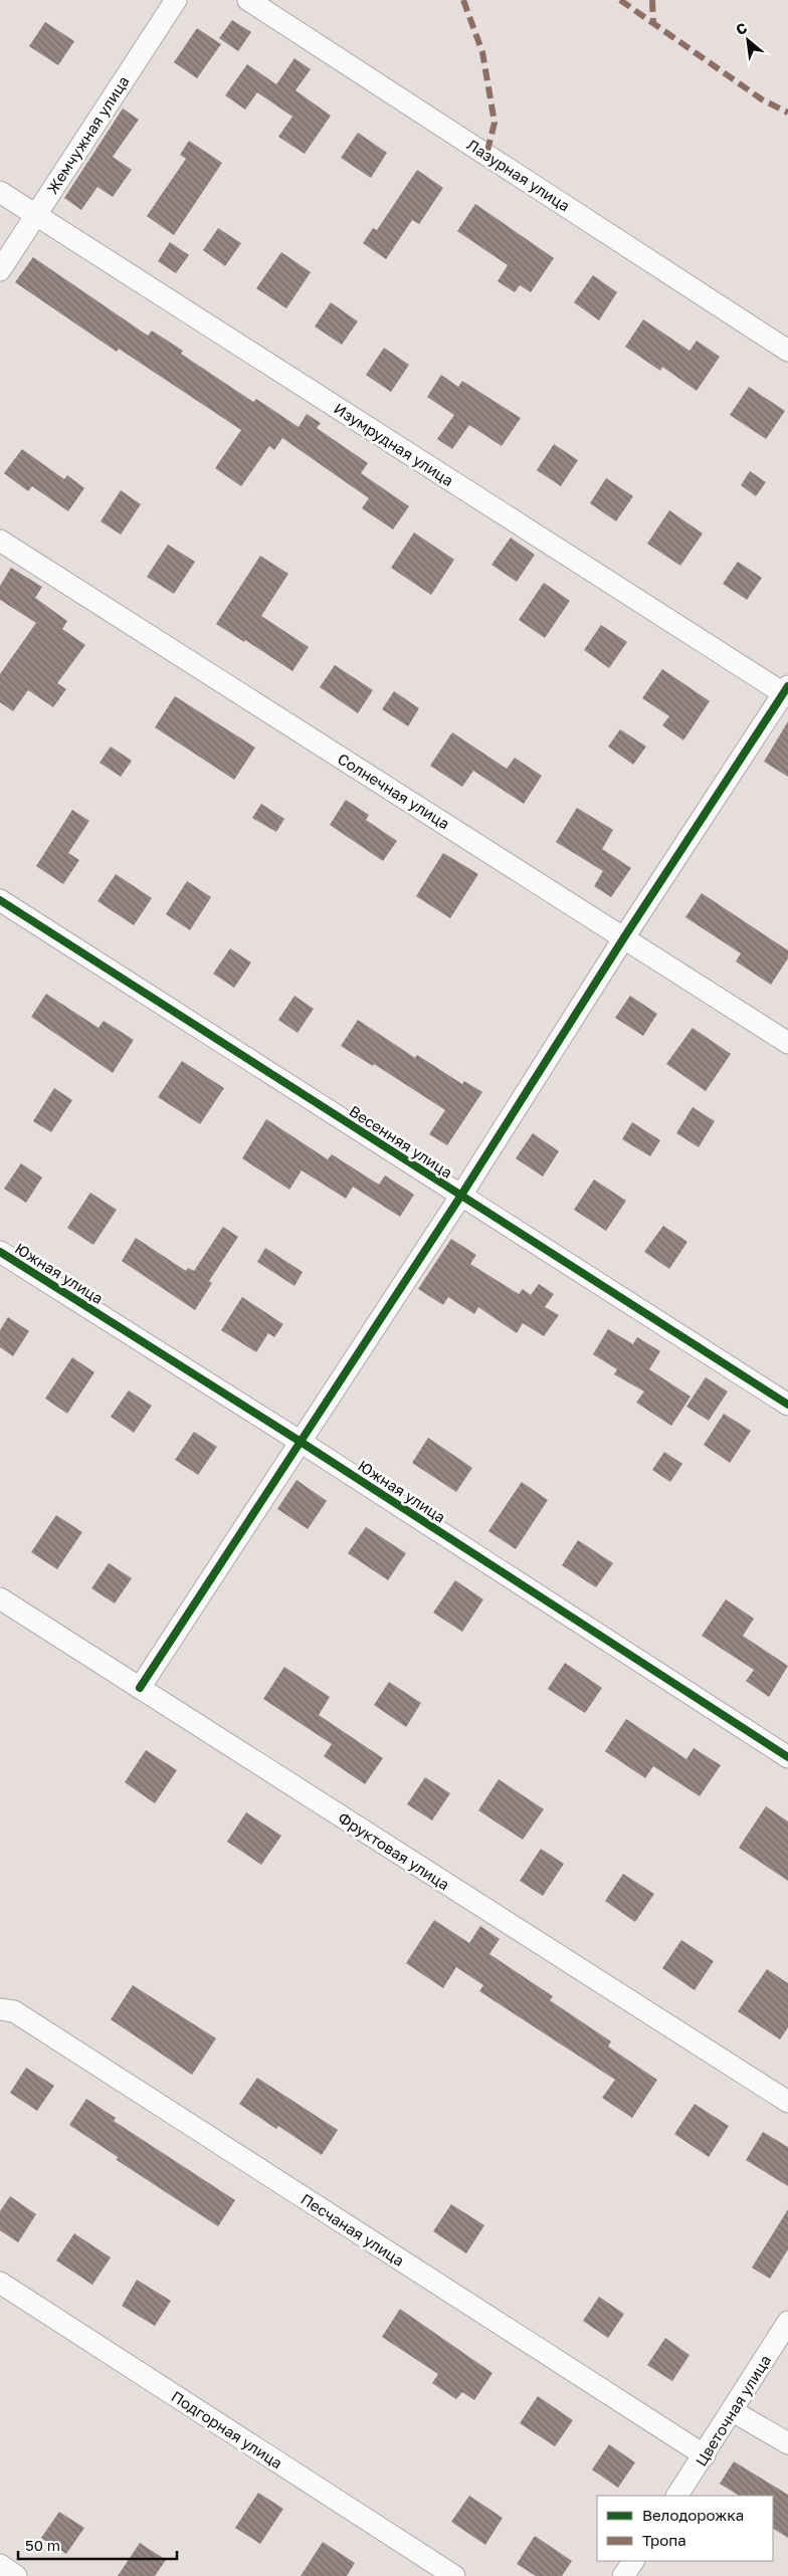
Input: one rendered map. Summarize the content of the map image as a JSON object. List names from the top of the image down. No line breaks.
{"streets":{"street":["Жемчужная улица","Лазурная улица","Изумрудная улица","Солнечная улица","Весенняя улица","Южная улица","Фруктовая улица","Песчаная улица","Цветочная улица","Подгорная улица"]},"crossings":[["Жемчужная улица","Изумрудная улица"],["Песчаная улица","Цветочная улица"]],"legend":["Велодорожка","Тропа"],"scale_bar":"50 m","north":"top left"}
